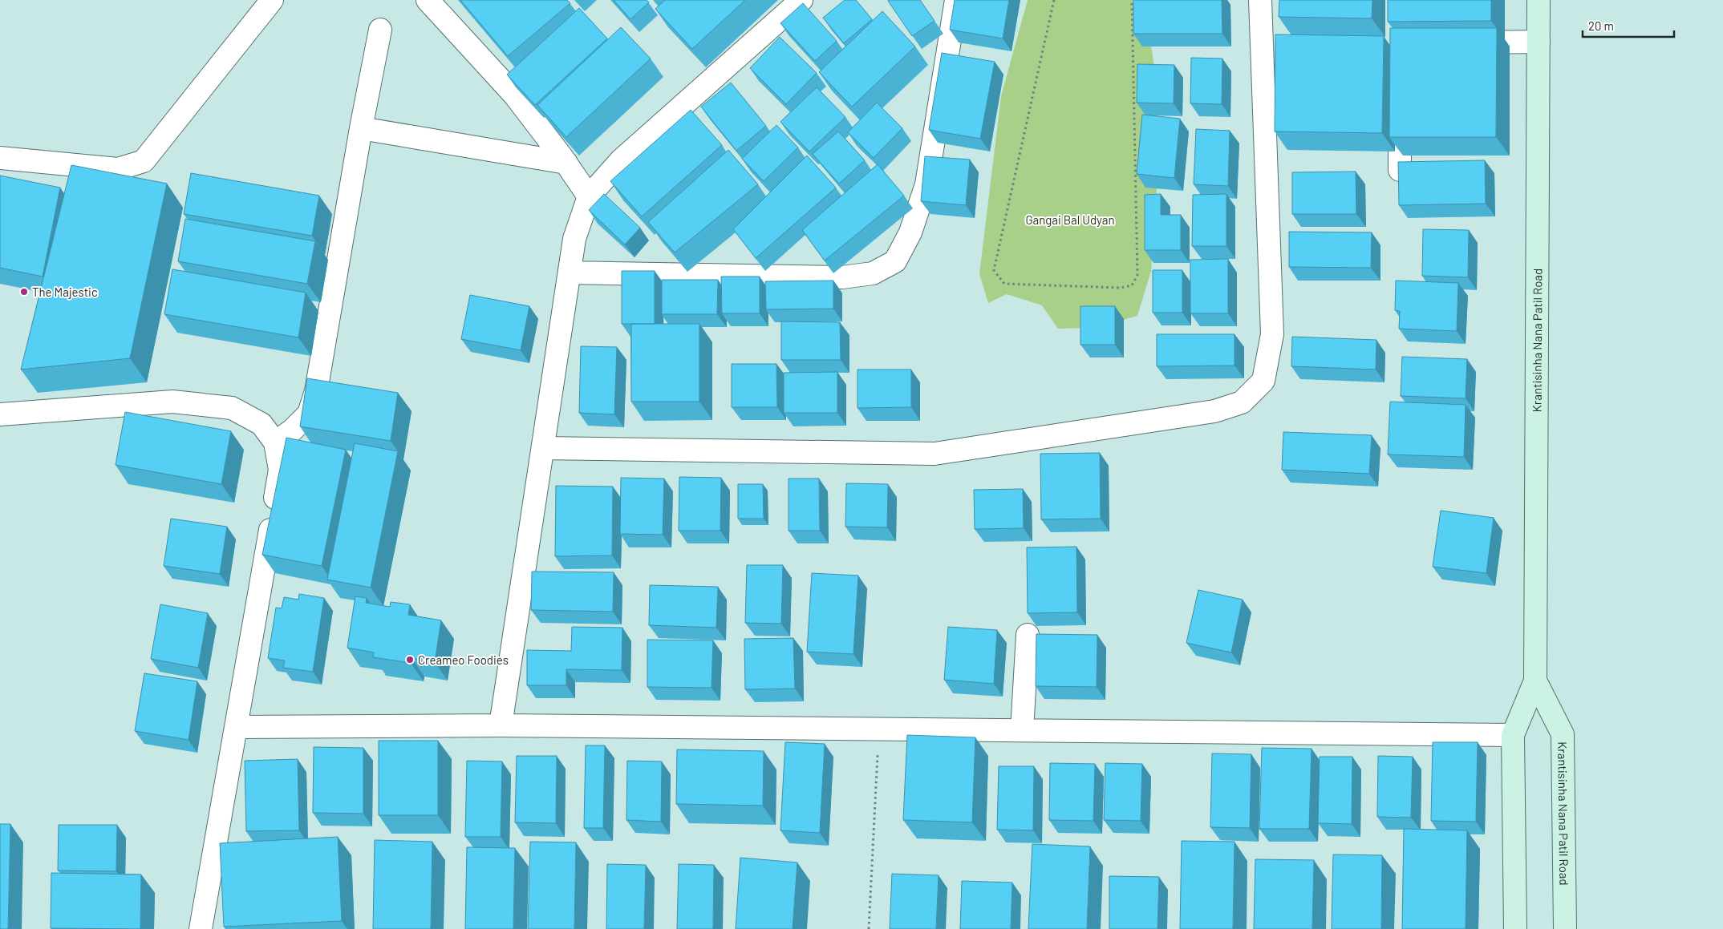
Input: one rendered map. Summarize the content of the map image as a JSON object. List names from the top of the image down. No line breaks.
{"streets":{"main road":["Krantisinha Nana Patil Road"]},"parks":["Gangai Bal Udyan"],"places":["The Majestic","Creameo Foodies"],"scale_bar":"20 m"}
